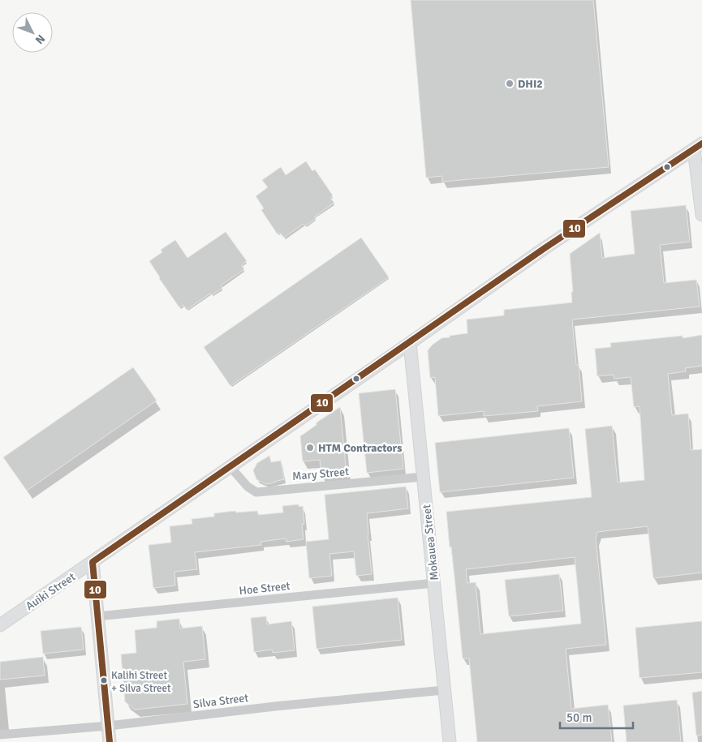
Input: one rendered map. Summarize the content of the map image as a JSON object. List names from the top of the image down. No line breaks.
{"streets":{"street":["Mary Street","Mokauea Street","Hoe Street","Auiki Street","Silva Street"]},"crossings":[["Mary Street","Mokauea Street"],["Mary Street","Auiki Street"],["Mokauea Street","Hoe Street"],["Mokauea Street","Auiki Street"],["Mokauea Street","Silva Street"]],"places":["DHI2","HTM Contractors","Kalihi Street + Silva Street"],"lines":["transit line 10"],"scale_bar":"50 m","north":"bottom right"}
